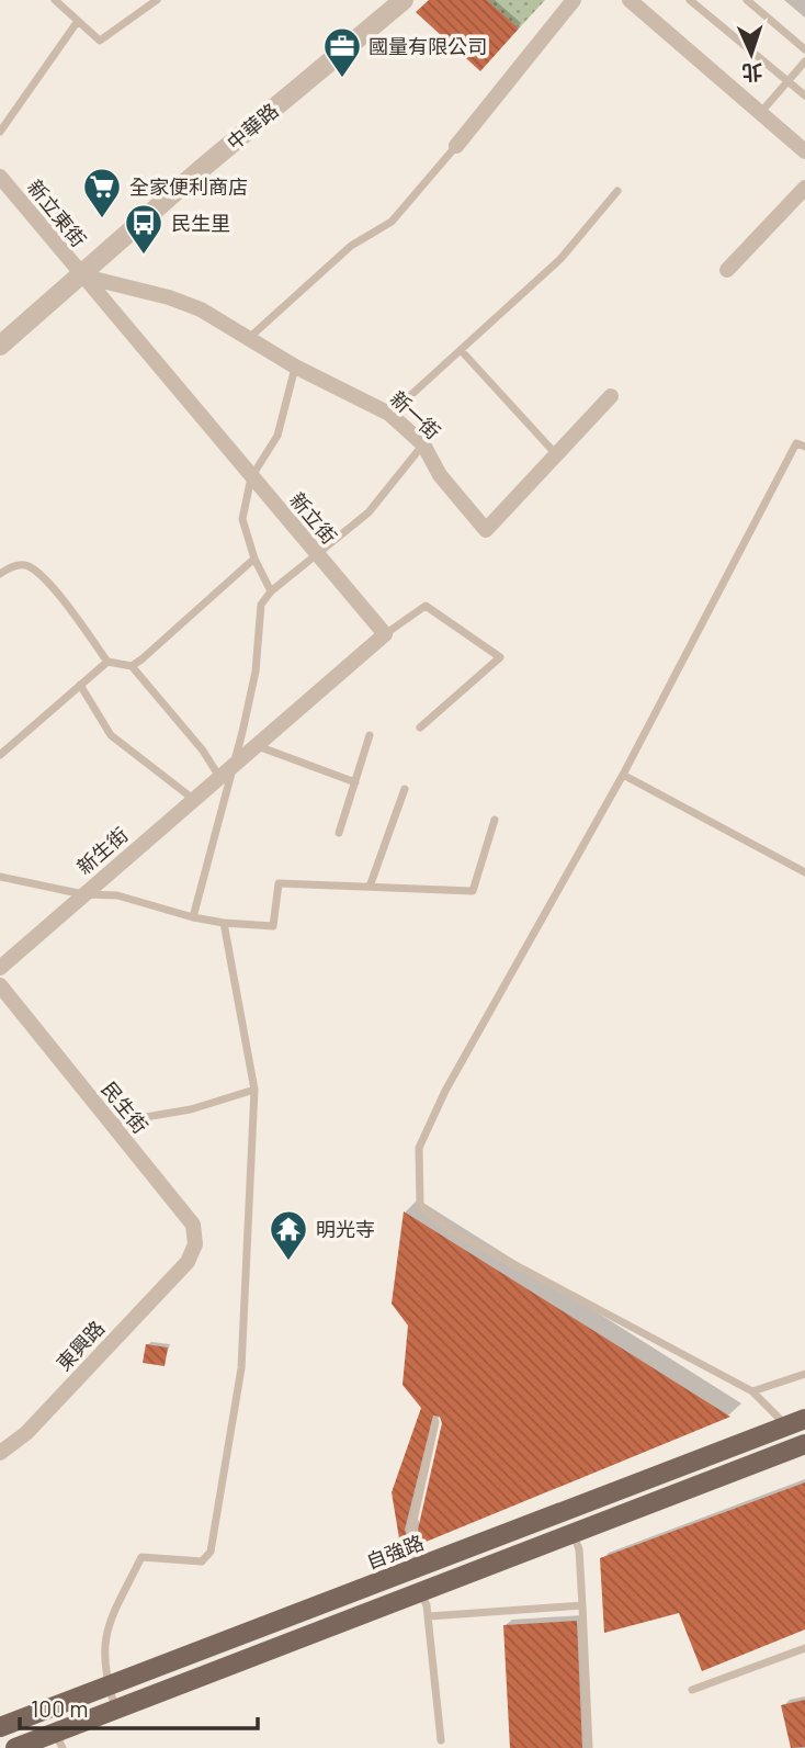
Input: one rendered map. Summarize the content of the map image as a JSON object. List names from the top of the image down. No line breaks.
{"streets":{"main road":["自強路"],"street":["中華路","新立東街","新一街","新立街","新生街","民生街","東興路"]},"crossings":[["中華路","新立東街"],["中華路","新一街"],["中華路","新立街"],["新立東街","新一街"],["新立東街","新立街"],["新一街","新立街"],["民生街","東興路"]],"places":{"office":["國量有限公司"],"supermarket":["全家便利商店"],"bus stop":["民生里"],"temple":["明光寺"]},"scale_bar":"100 m","north":"bottom"}
